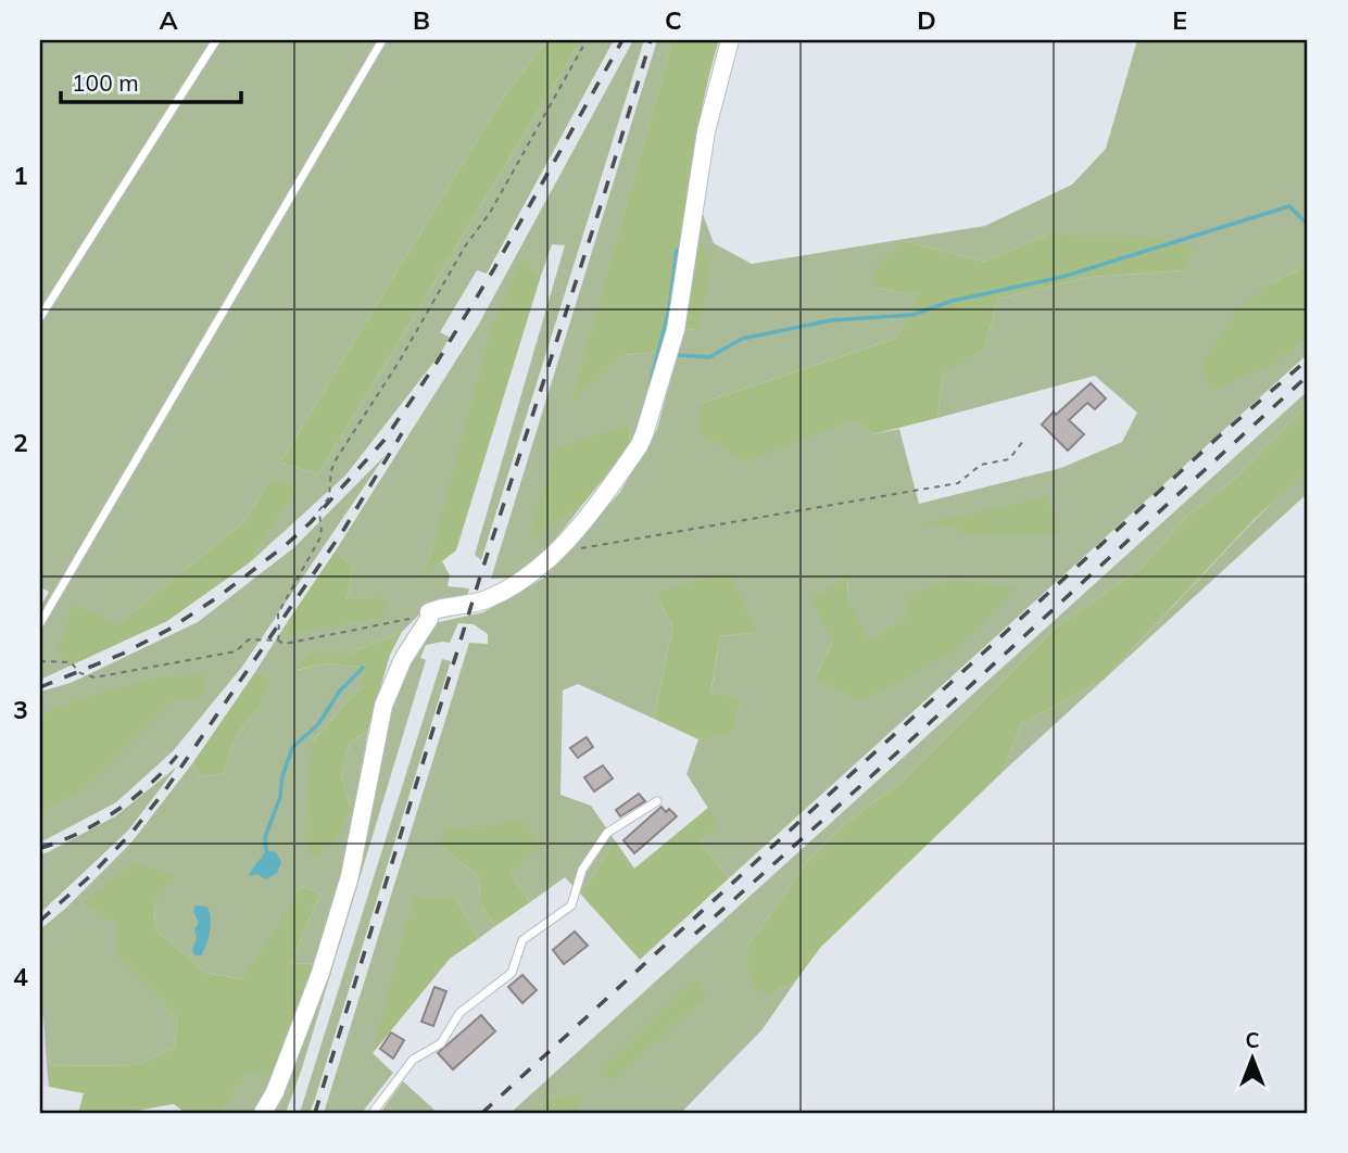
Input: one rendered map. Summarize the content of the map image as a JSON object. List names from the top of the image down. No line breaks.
{"scale_bar":"100 m","north":"top","grid":{"columns":["A","B","C","D","E"],"rows":["1","2","3","4"]}}
